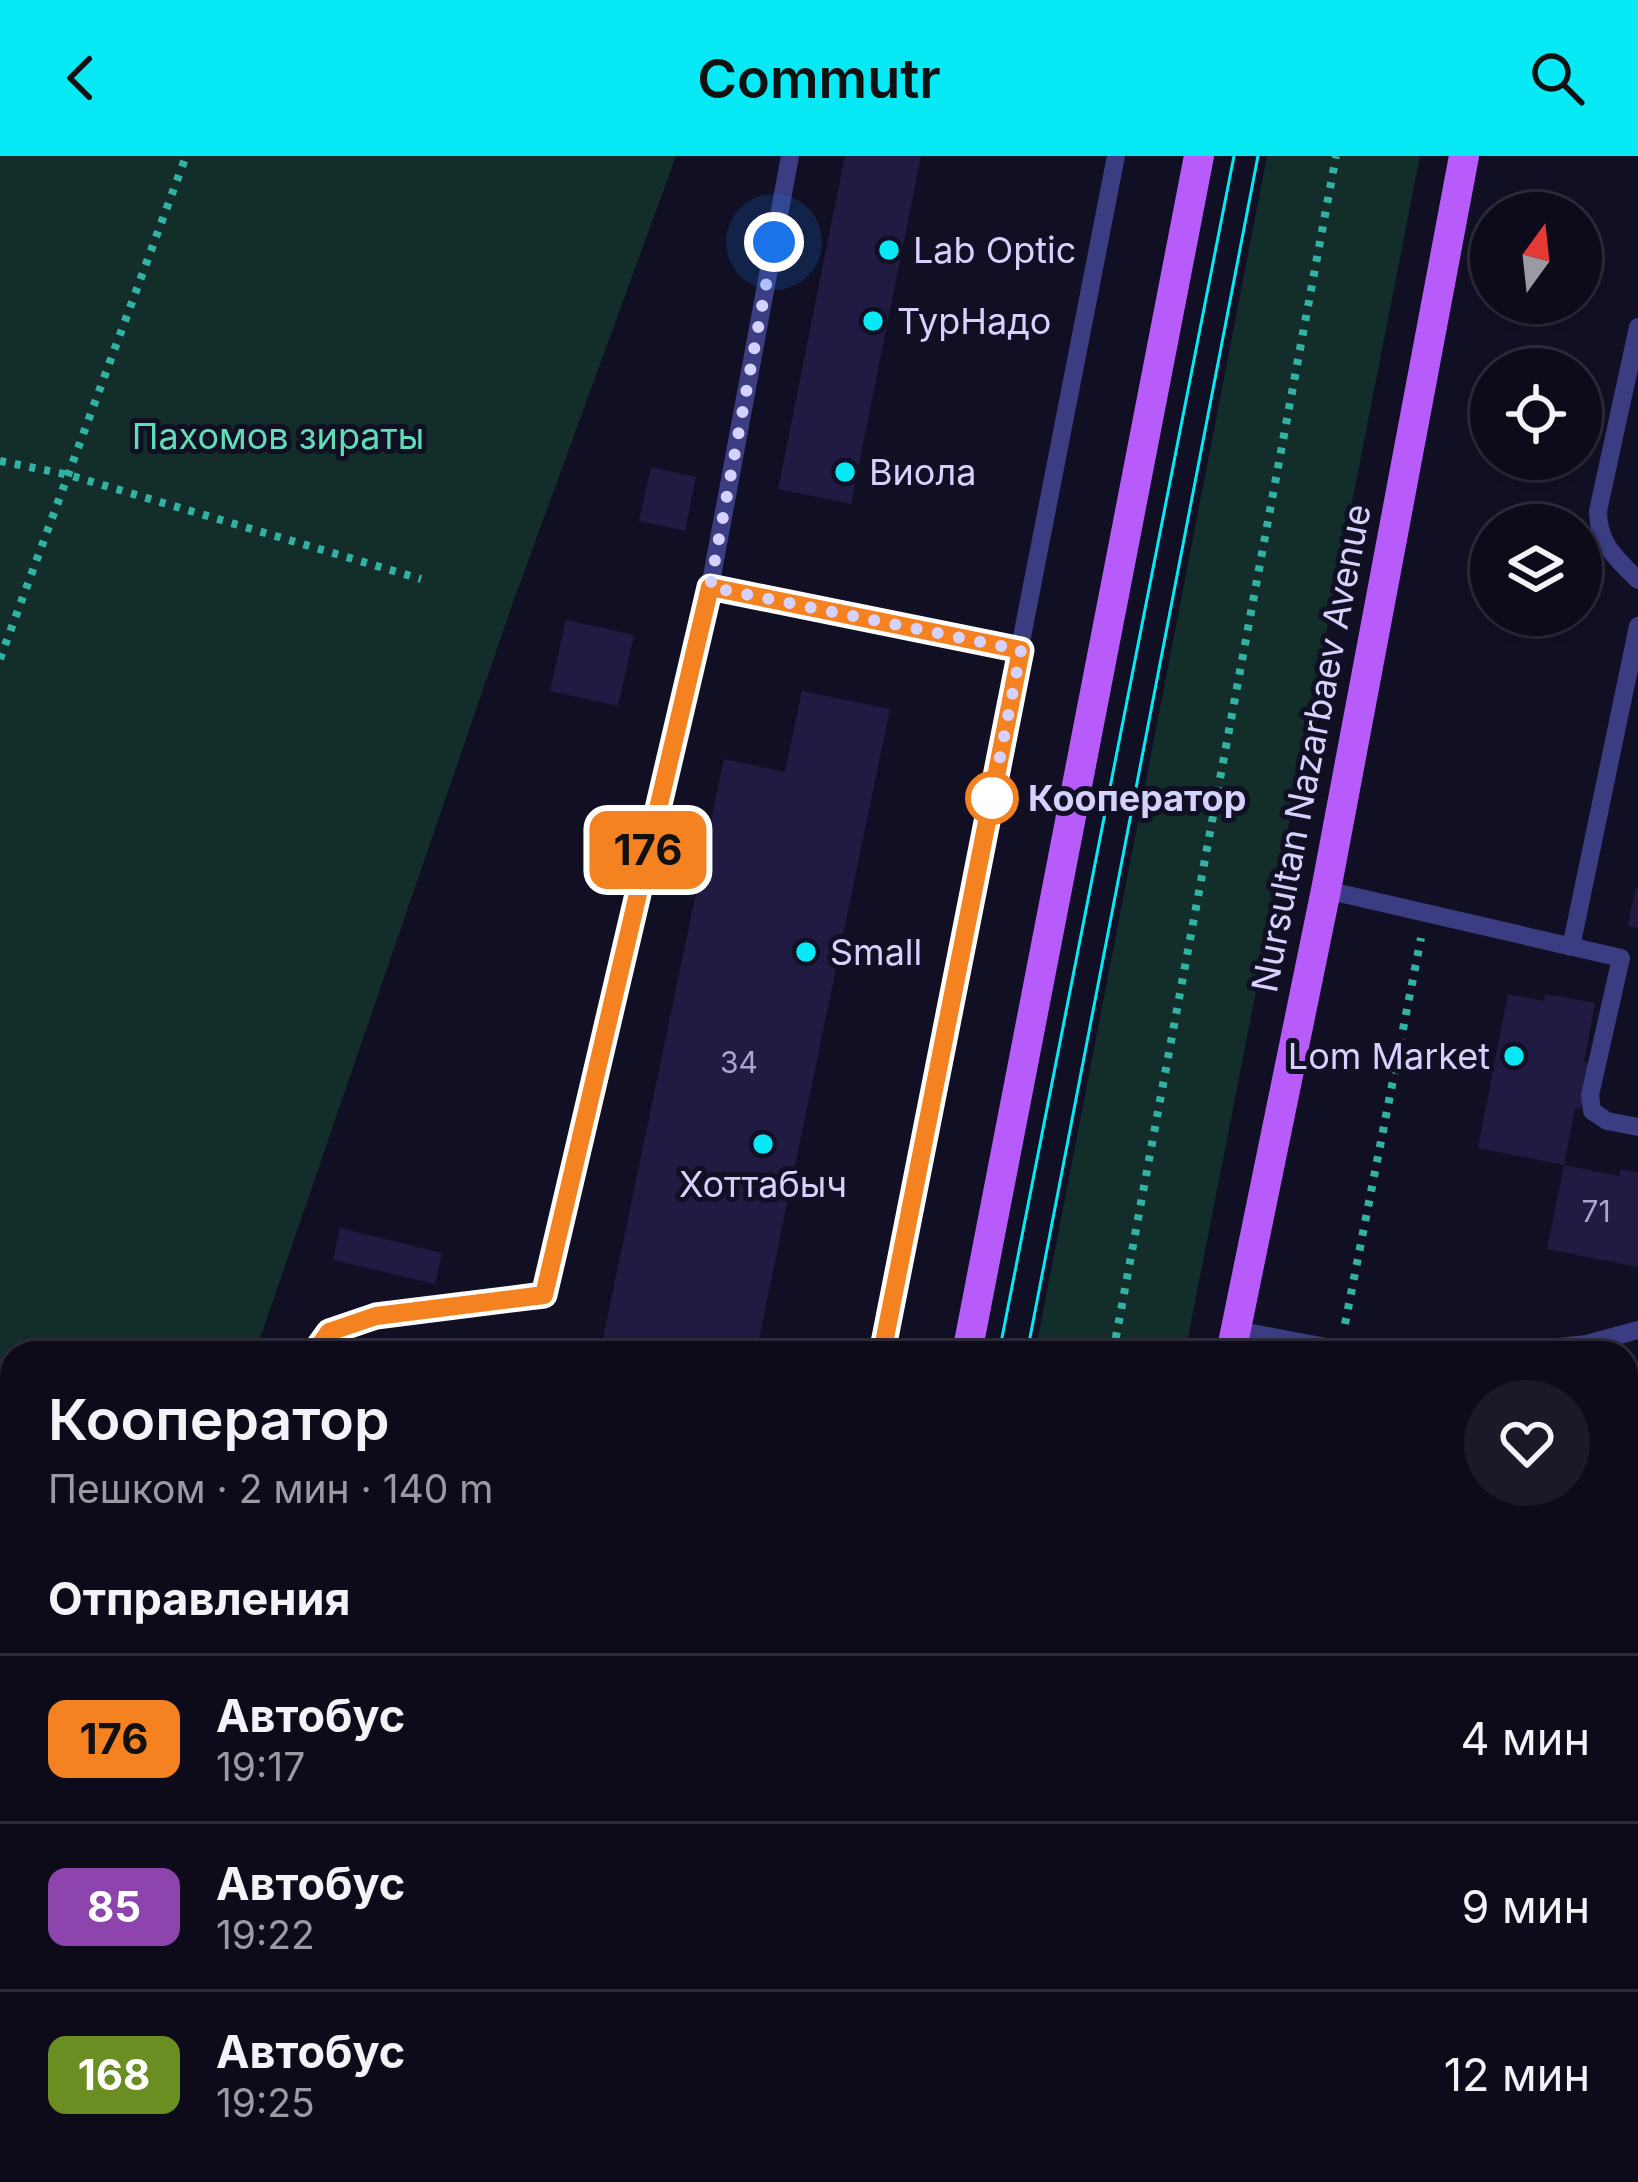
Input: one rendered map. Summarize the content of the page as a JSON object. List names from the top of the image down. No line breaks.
{"streets":{"main road":["Nursultan Nazarbaev Avenue"]},"parks":["Пахомов зираты"],"places":["Lab Optic","ТурНадо","Виола","Кооператор","Small","Lom Market","Хоттабыч"],"lines":["bus line 176"],"house_numbers":["34","71"],"north":"top","page":{"header":"Commutr","on_map":"176","heading":[["Кооператор","Пешком · 2 мин · 140 m"],"Отправления"],"list":[{"mark":"176","name":"Автобус","note":"19:17","value":"4 мин"},{"mark":"85","name":"Автобус","note":"19:22","value":"9 мин"},{"mark":"168","name":"Автобус","note":"19:25","value":"12 мин"}]}}
